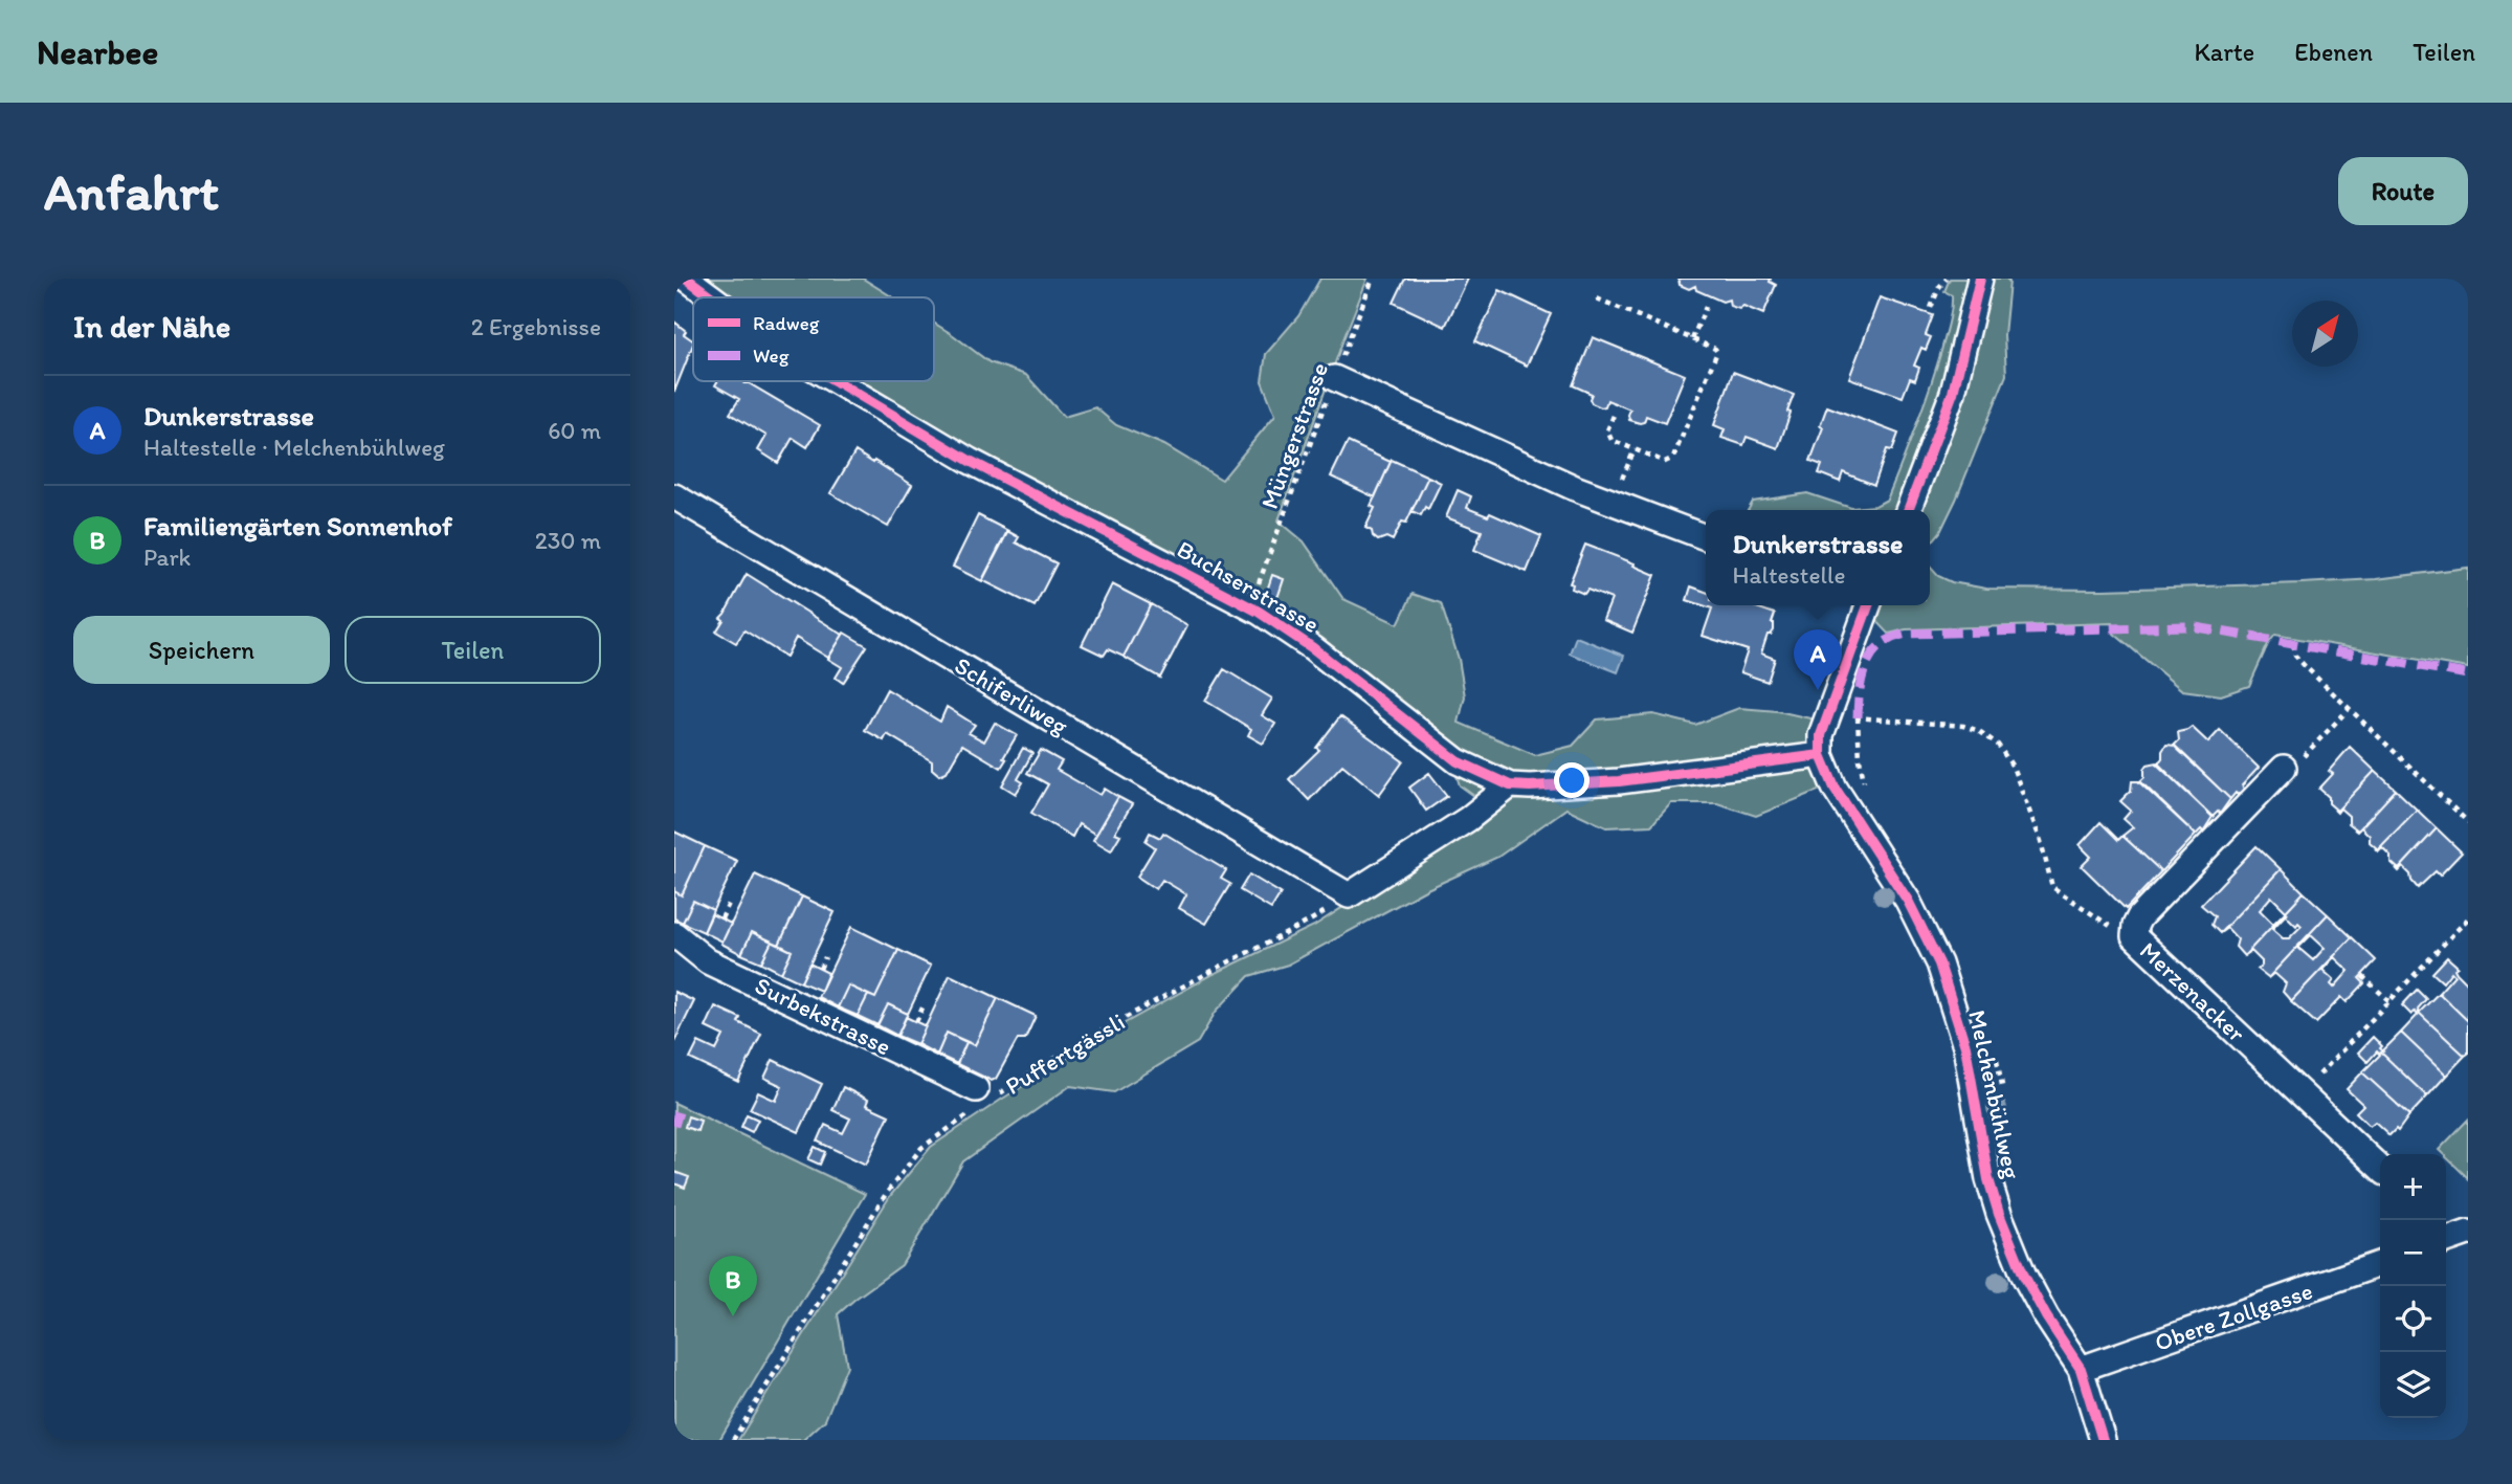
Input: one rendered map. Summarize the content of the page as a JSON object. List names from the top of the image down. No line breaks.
{"streets":{"street":["Buchserstrasse","Schiferliweg","Merzenacker","Surbekstrasse","Melchenbühlweg","Obere Zollgasse"],"path":["Müngerstrasse","Puffertgässli"]},"crossings":[["Müngerstrasse","Buchserstrasse"],["Buchserstrasse","Melchenbühlweg"],["Schiferliweg","Puffertgässli"],["Surbekstrasse","Puffertgässli"],["Melchenbühlweg","Obere Zollgasse"]],"legend":["Radweg","Weg"],"north":"top right","page":{"header":"Nearbee","nav":["Karte","Ebenen","Teilen"],"buttons":["Route",["Speichern","Teilen"]],"title":"Anfahrt","heading":["In der Nähe","2 Ergebnisse"],"list":[{"mark":"A","name":"Dunkerstrasse","note":"Haltestelle · Melchenbühlweg","value":"60 m"},{"mark":"B","name":"Familiengärten Sonnenhof","note":"Park","value":"230 m"}],"popup":["Dunkerstrasse","Haltestelle"],"pins":["A","B"],"map_buttons":["+","−"]}}
